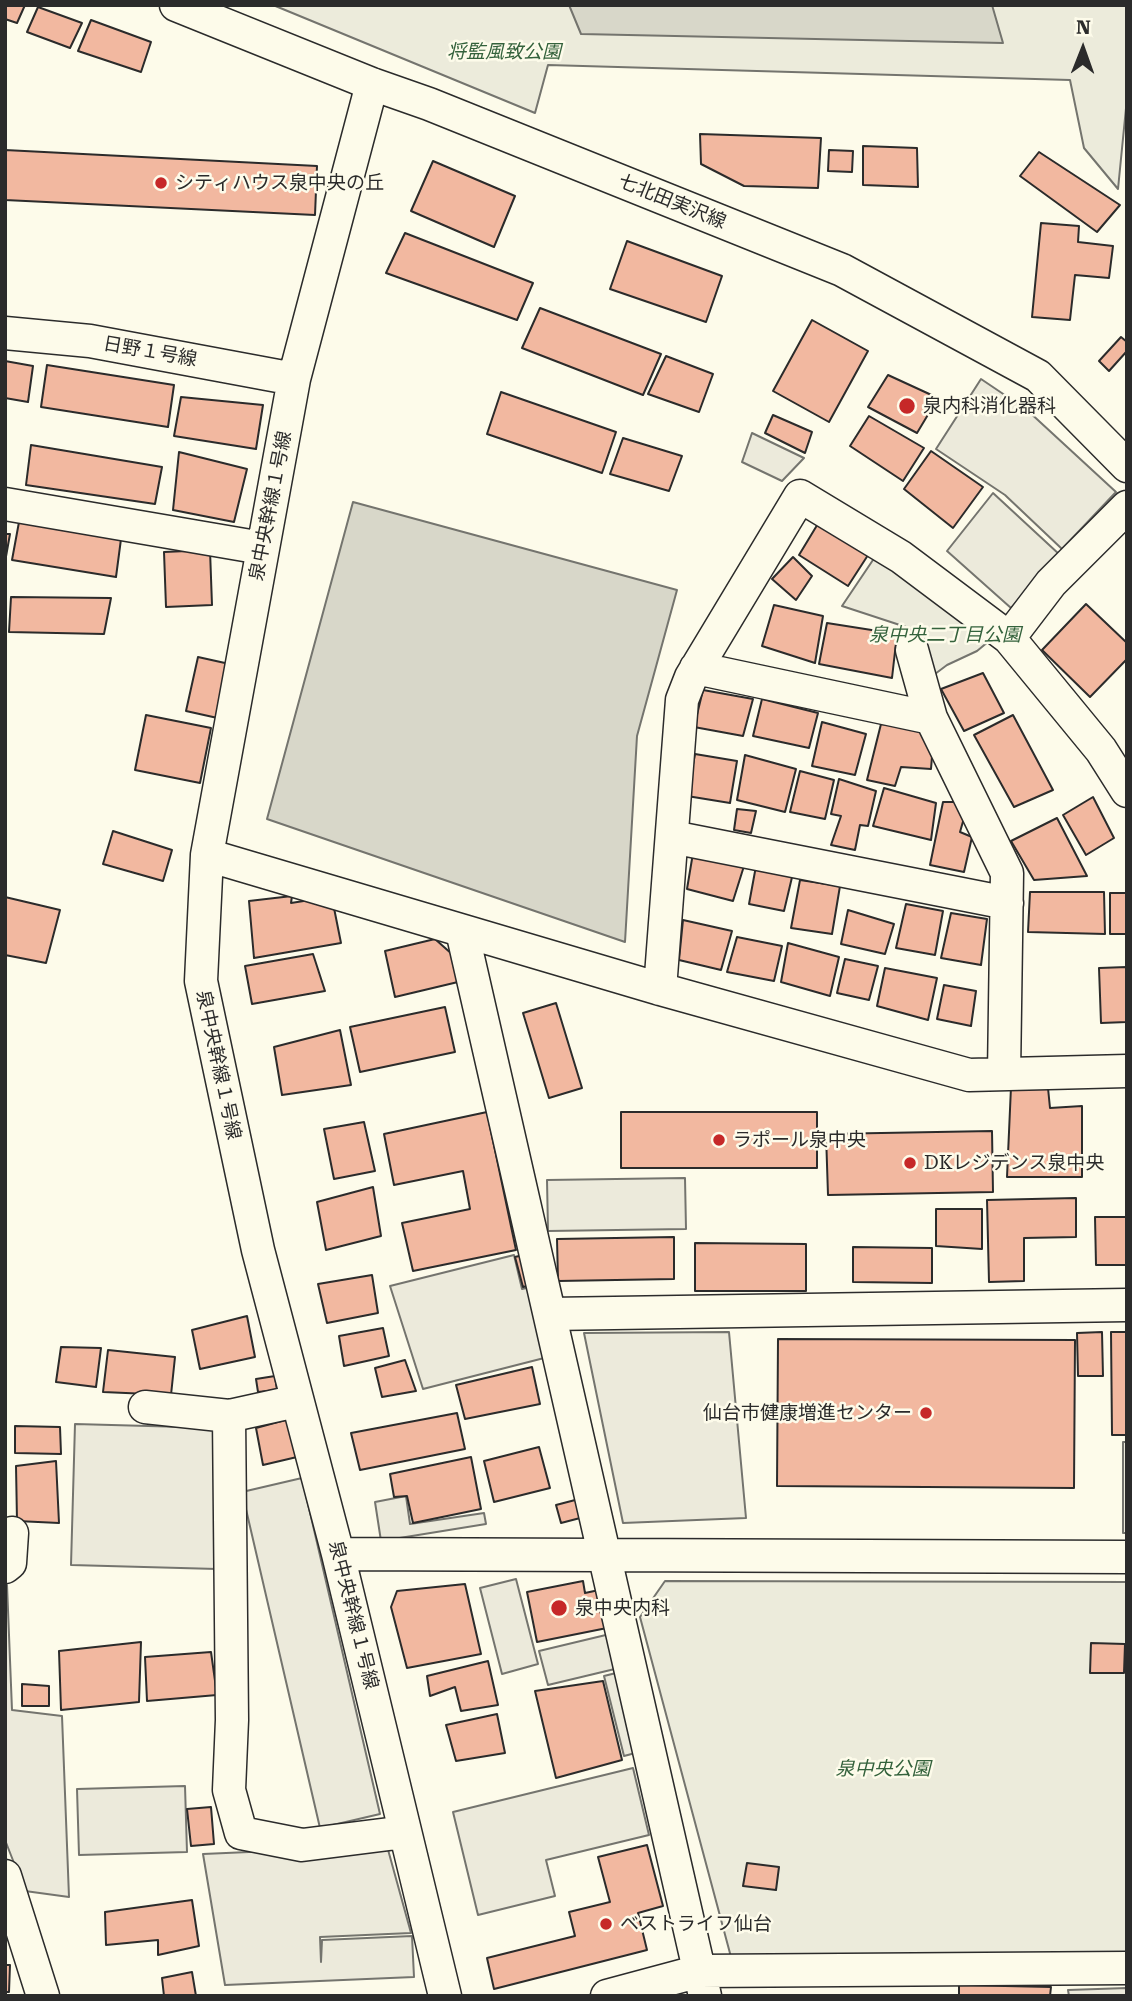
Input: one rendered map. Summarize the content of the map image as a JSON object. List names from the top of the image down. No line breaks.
{"streets":{"street":["七北田実沢線","日野１号線","泉中央幹線１号線"]},"crossings":[["七北田実沢線","泉中央幹線１号線"],["日野１号線","泉中央幹線１号線"]],"parks":["将監風致公園","泉中央二丁目公園","泉中央公園"],"places":["シティハウス泉中央の丘","泉内科消化器科","ラポール泉中央","DKレジデンス泉中央","仙台市健康増進センター","泉中央内科","ベストライフ仙台"],"north":"top"}
